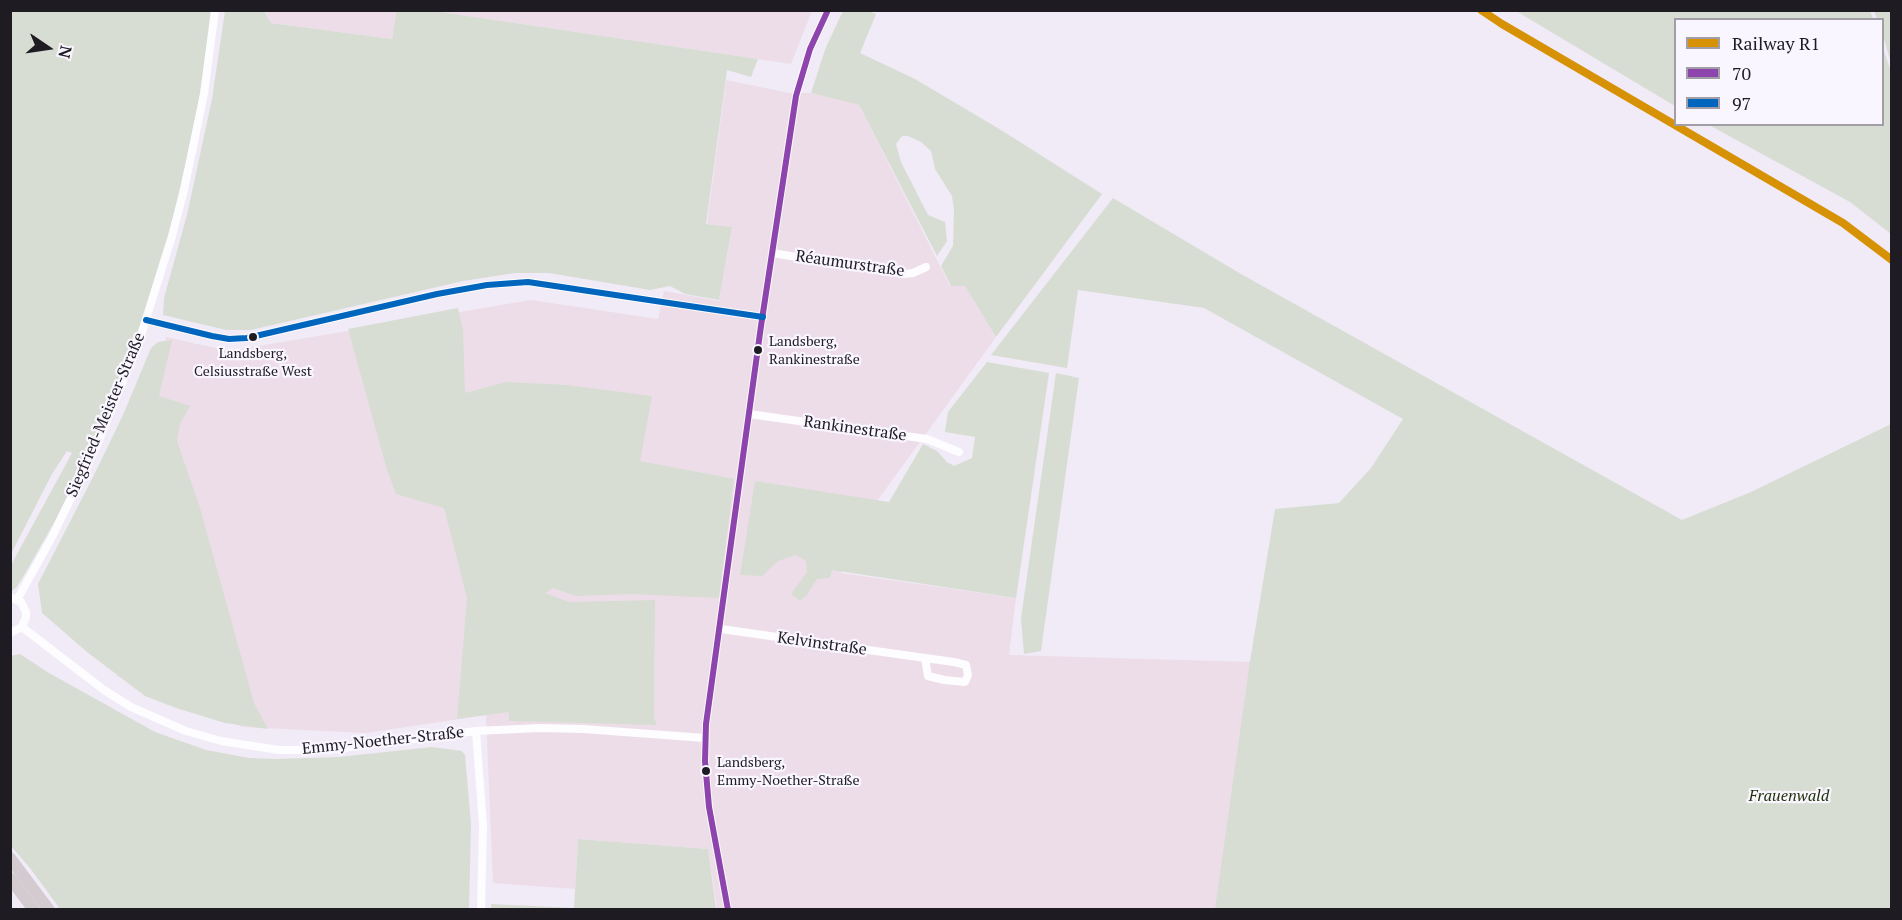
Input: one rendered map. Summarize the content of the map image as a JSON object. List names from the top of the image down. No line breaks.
{"streets":{"street":["Réaumurstraße","Siegfried-Meister-Straße","Rankinestraße","Kelvinstraße","Emmy-Noether-Straße"]},"parks":["Frauenwald"],"places":["Landsberg, Celsiusstraße West","Landsberg, Rankinestraße","Landsberg, Emmy-Noether-Straße"],"lines":["rail line R1","transit line 70","transit line 97"],"legend":["Railway R1","70","97"],"north":"right"}
